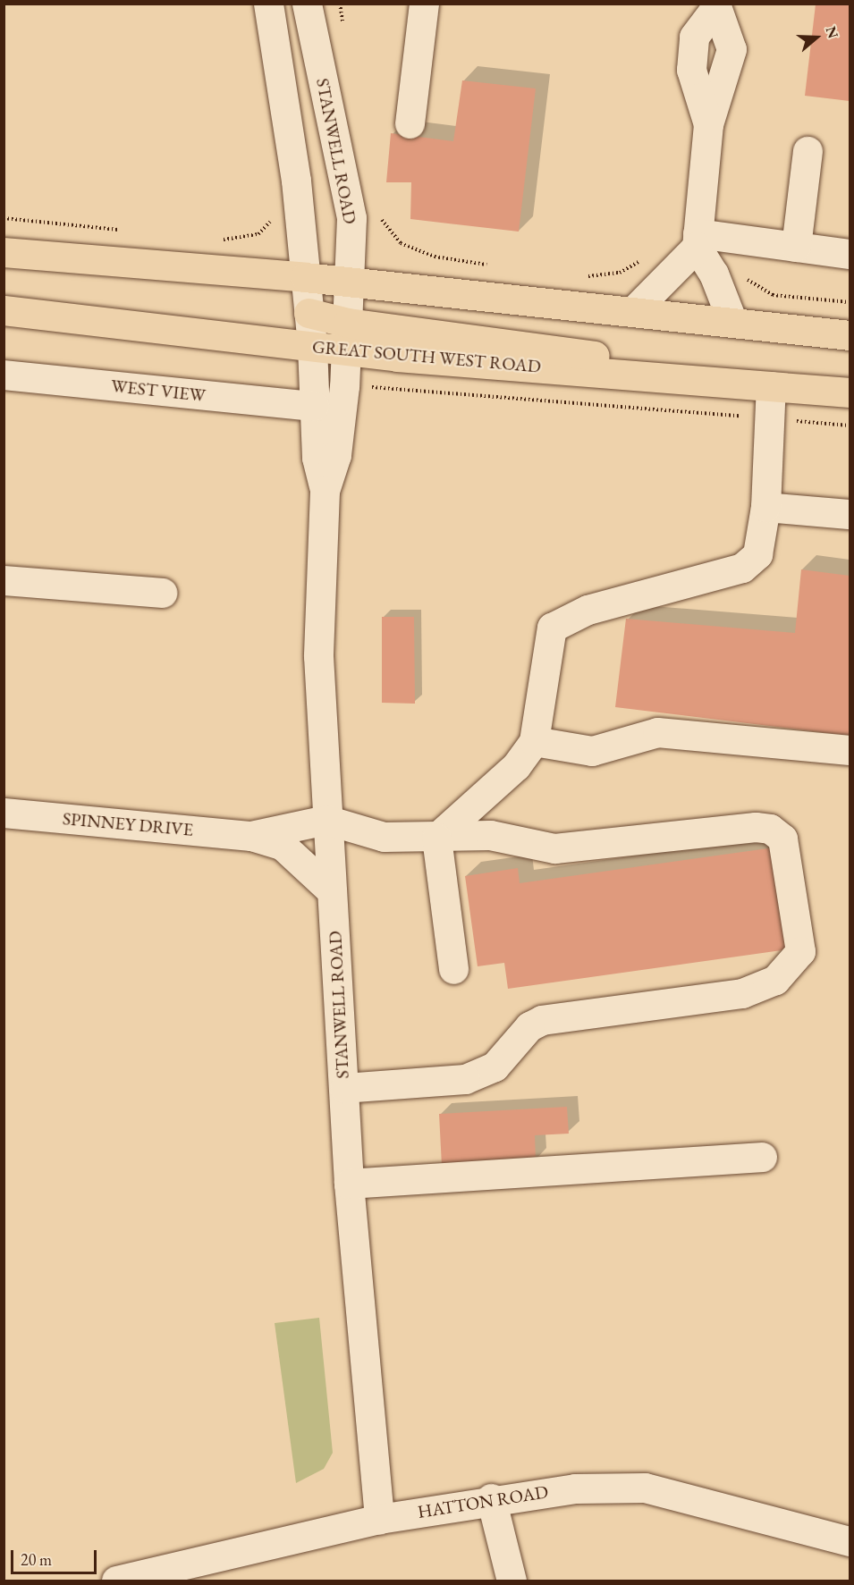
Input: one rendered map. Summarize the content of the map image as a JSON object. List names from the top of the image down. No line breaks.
{"streets":{"highway":["GREAT SOUTH WEST ROAD"],"street":["STANWELL ROAD","WEST VIEW","SPINNEY DRIVE","HATTON ROAD"]},"crossings":[["STANWELL ROAD","GREAT SOUTH WEST ROAD"],["STANWELL ROAD","WEST VIEW"],["STANWELL ROAD","SPINNEY DRIVE"],["STANWELL ROAD","HATTON ROAD"]],"scale_bar":"20 m","north":"right"}
